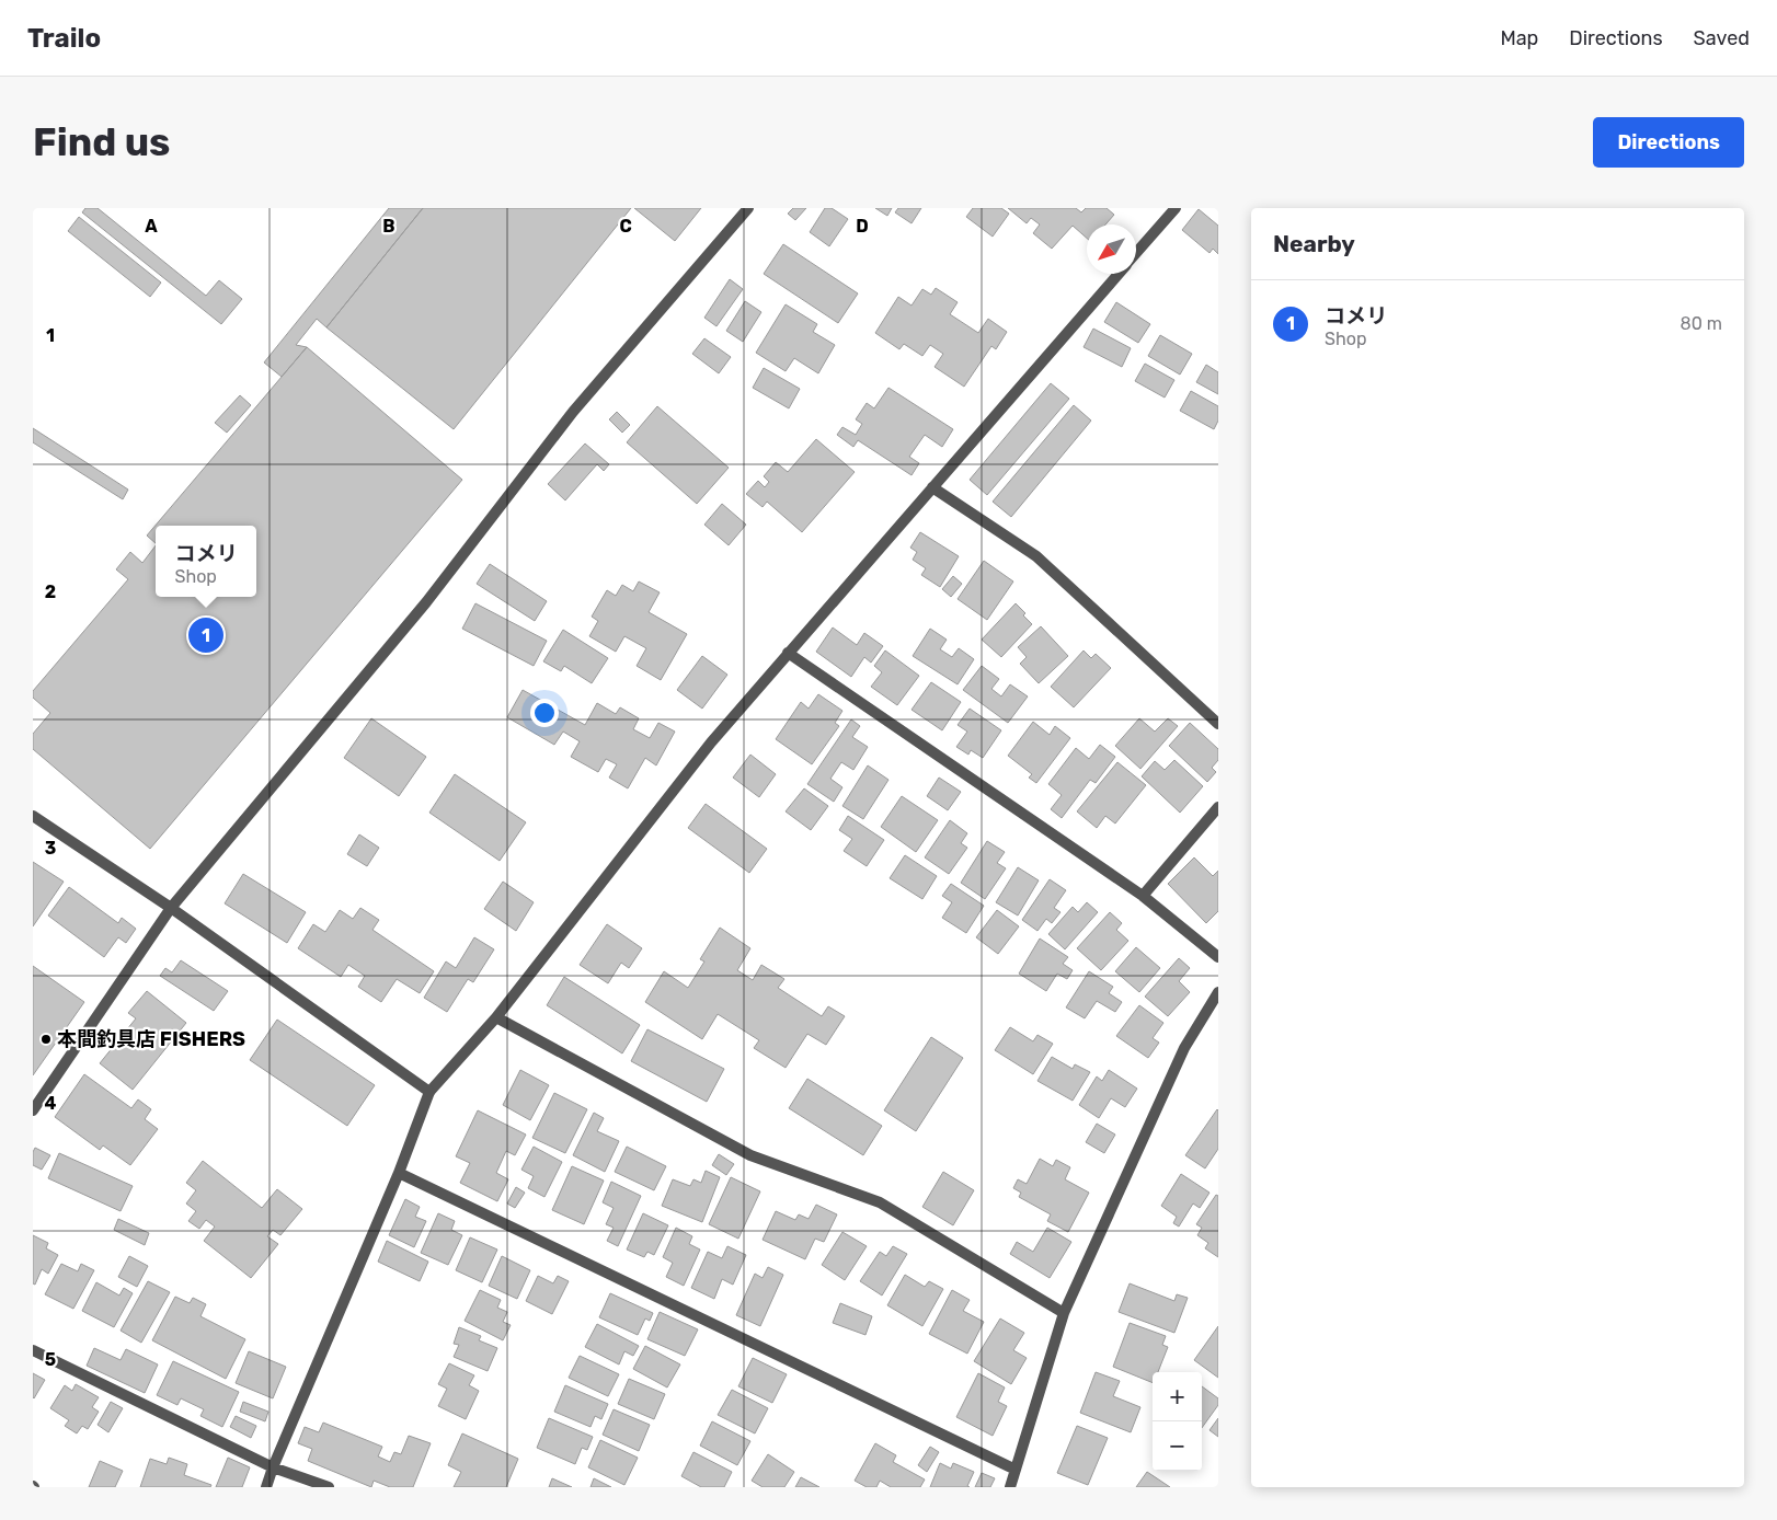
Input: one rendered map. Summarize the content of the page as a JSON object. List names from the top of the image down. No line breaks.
{"places":["本間釣具店 FISHERS"],"north":"bottom left","page":{"header":"Trailo","nav":["Map","Directions","Saved"],"buttons":"Directions","title":"Find us","heading":"Nearby","list":[{"mark":"1","name":"コメリ","note":"Shop","value":"80 m"}],"popup":["コメリ","Shop"],"pins":"1","map_buttons":["+","−"]},"grid":{"columns":["A","B","C","D"],"rows":["1","2","3","4","5"]}}
